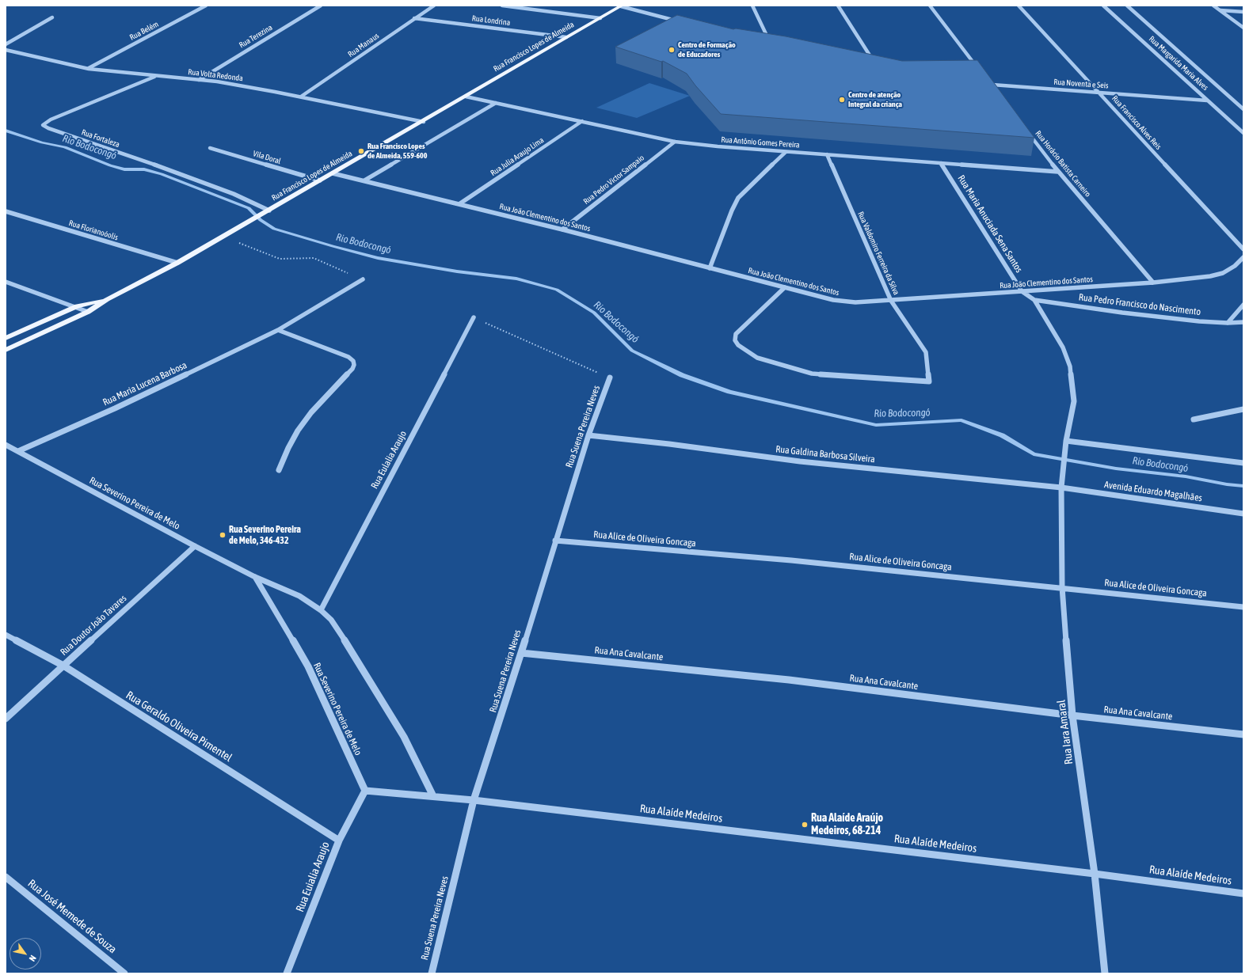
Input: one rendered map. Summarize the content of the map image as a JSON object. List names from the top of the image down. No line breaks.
{"streets":{"main road":["Rua Francisco Lopes de Almeida"],"street":["Rua Londrina","Rua Belém","Rua Terezina","Rua Manaus","Rua Margarida Maria Alves","Rua Volta Redonda","Rua Noventa e Seis","Rua Francisco Alves Reis","Rua Fortaleza","Rua Antônio Gomes Pereira","Rua Julia Araujo Lima","Vila Doral","Rua Horácio Batista Carneiro","Rua Pedro Victor Sampaio","Rua João Clementino dos Santos","Rua Maria Anuciada Sena Santos","Rua Florianoóolis","Rua Valdomiro Ferreira da Silva","Rua Pedro Francisco do Nascimento","Rua Maria Lucena Barbosa","Rua Suena Pereira Neves","Rua Galdina Barbosa Silveira","Rua Eulalia Araujo","Avenida Eduardo Magalhães","Rua Severino Pereira de Melo","Rua Alice de Oliveira Goncaga","Rua Doutor João Tavares","Rua Ana Cavalcante","Rua Geraldo Oliveira Pimentel","Rua Iara Amaral","Rua Alaíde Medeiros","Rua Euialia Araujo","Rua José Memede de Souza"]},"crossings":[["Rua Londrina","Rua Manaus"],["Rua Londrina","Rua Francisco Lopes de Almeida"],["Rua Belém","Rua Volta Redonda"],["Rua Terezina","Rua Volta Redonda"],["Rua Manaus","Rua Volta Redonda"],["Rua Francisco Lopes de Almeida","Rua Volta Redonda"],["Rua Francisco Lopes de Almeida","Rua Fortaleza"],["Rua Francisco Lopes de Almeida","Rua Antônio Gomes Pereira"],["Rua Francisco Lopes de Almeida","Vila Doral"],["Rua Francisco Lopes de Almeida","Rua João Clementino dos Santos"],["Rua Francisco Lopes de Almeida","Rua Florianoóolis"],["Rua Margarida Maria Alves","Rua Noventa e Seis"],["Rua Volta Redonda","Rua Fortaleza"],["Rua Noventa e Seis","Rua Francisco Alves Reis"],["Rua Antônio Gomes Pereira","Rua Julia Araujo Lima"],["Rua Antônio Gomes Pereira","Rua Horácio Batista Carneiro"],["Rua Antônio Gomes Pereira","Rua Pedro Victor Sampaio"],["Rua Antônio Gomes Pereira","Rua Maria Anuciada Sena Santos"],["Rua Antônio Gomes Pereira","Rua Valdomiro Ferreira da Silva"],["Rua Julia Araujo Lima","Rua João Clementino dos Santos"],["Rua Horácio Batista Carneiro","Rua João Clementino dos Santos"],["Rua Pedro Victor Sampaio","Rua João Clementino dos Santos"],["Rua João Clementino dos Santos","Rua Maria Anuciada Sena Santos"],["Rua João Clementino dos Santos","Rua Valdomiro Ferreira da Silva"],["Rua Maria Anuciada Sena Santos","Rua Pedro Francisco do Nascimento"],["Rua Maria Anuciada Sena Santos","Rua Galdina Barbosa Silveira"],["Rua Maria Anuciada Sena Santos","Avenida Eduardo Magalhães"],["Rua Maria Anuciada Sena Santos","Rua Iara Amaral"],["Rua Maria Lucena Barbosa","Rua Severino Pereira de Melo"],["Rua Suena Pereira Neves","Rua Galdina Barbosa Silveira"],["Rua Suena Pereira Neves","Rua Alice de Oliveira Goncaga"],["Rua Suena Pereira Neves","Rua Ana Cavalcante"],["Rua Suena Pereira Neves","Rua Alaíde Medeiros"],["Rua Galdina Barbosa Silveira","Avenida Eduardo Magalhães"],["Rua Galdina Barbosa Silveira","Rua Iara Amaral"],["Rua Eulalia Araujo","Rua Severino Pereira de Melo"],["Avenida Eduardo Magalhães","Rua Iara Amaral"],["Rua Severino Pereira de Melo","Rua Doutor João Tavares"],["Rua Severino Pereira de Melo","Rua Euialia Araujo"],["Rua Alice de Oliveira Goncaga","Rua Iara Amaral"],["Rua Doutor João Tavares","Rua Geraldo Oliveira Pimentel"],["Rua Ana Cavalcante","Rua Iara Amaral"],["Rua Geraldo Oliveira Pimentel","Rua Euialia Araujo"],["Rua Iara Amaral","Rua Alaíde Medeiros"]],"water":["Rio Bodocongó"],"places":["Centro de Formação de Educadores","Centro de atenção Integral da criança","Rua Francisco Lopes de Almeida, 559-600","Rua Severino Pereira de Melo, 346-432","Rua Alaíde Araújo Medeiros, 68-214"],"north":"bottom right"}
